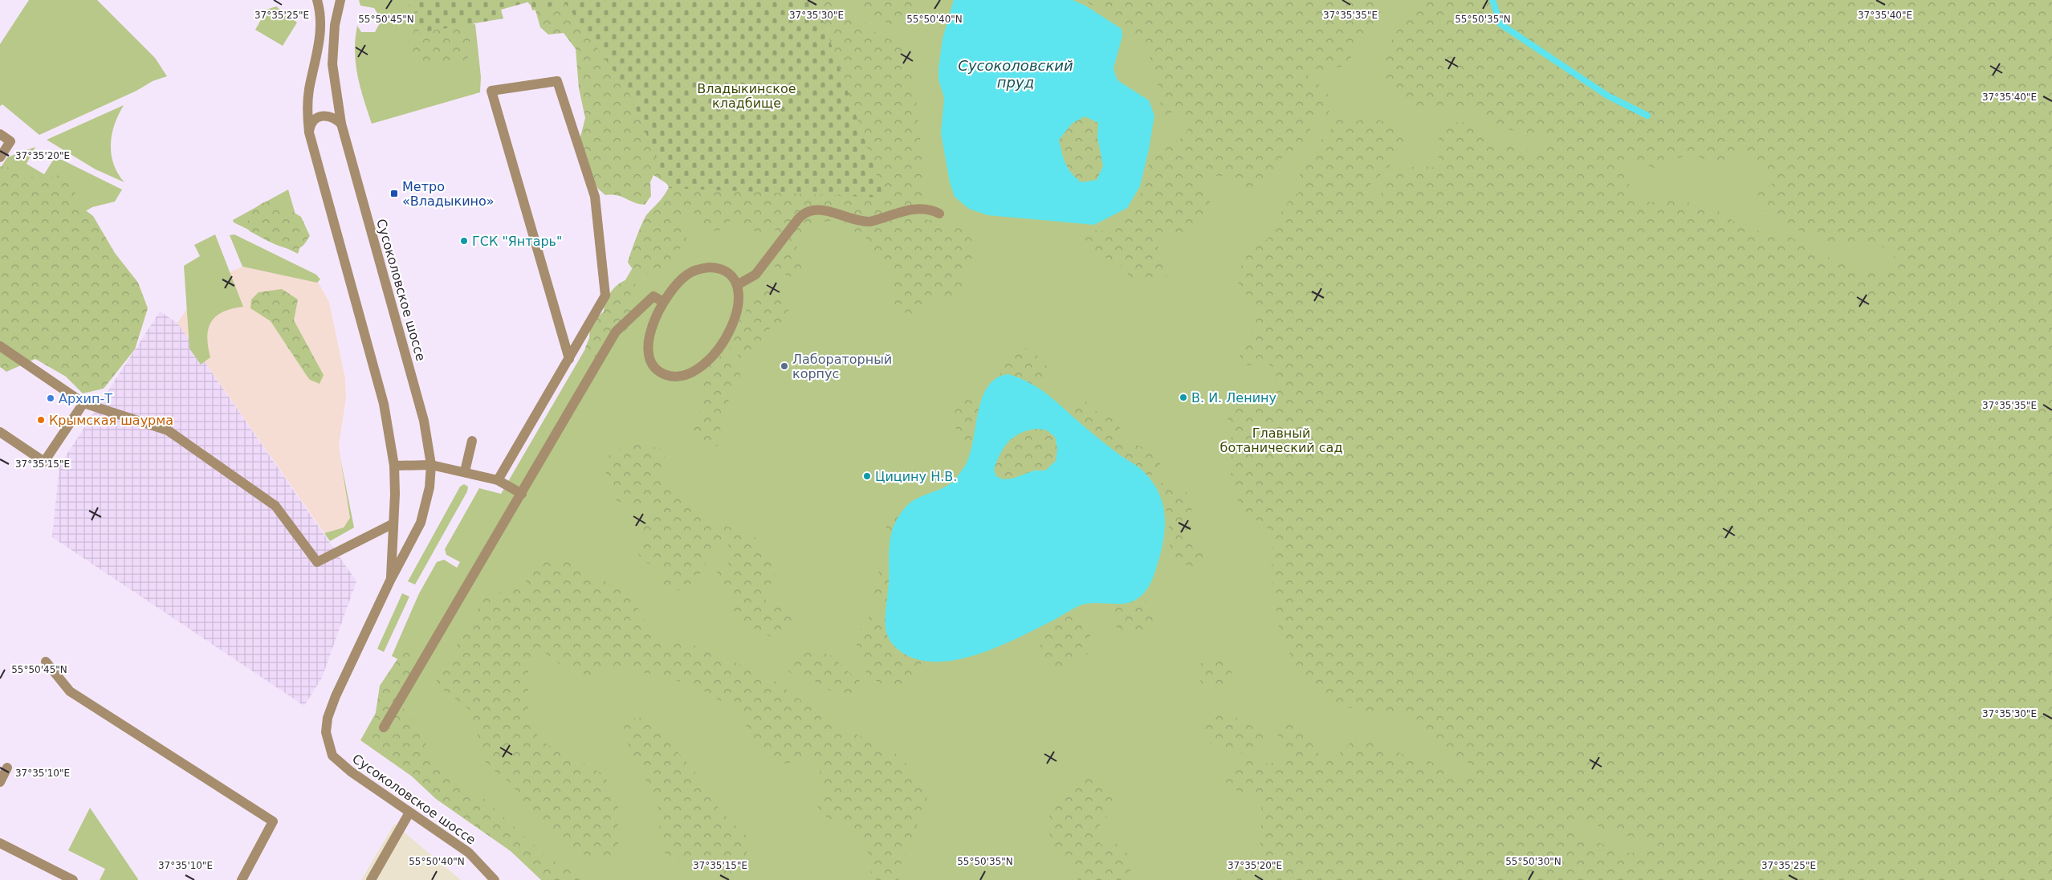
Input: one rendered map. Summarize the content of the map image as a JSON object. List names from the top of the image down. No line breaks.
{"streets":{"street":["Сусоколовское шоссе"]},"water":["Сусоколовский пруд"],"parks":["Владыкинское кладбище","Главный ботанический сад"],"places":{"transit":["Метро «Владыкино»"],"other":["ГСК \"Янтарь\"","Лабораторный корпус","В. И. Ленину","Архип-Т","Крымская шаурма","Цицину Н.В."]},"coordinates":["37°35'25\"E","37°35'30\"E","37°35'35\"E","37°35'40\"E","55°50'45\"N","55°50'40\"N","55°50'35\"N","37°35'20\"E","37°35'15\"E","37°35'10\"E","55°50'30\"N"]}
